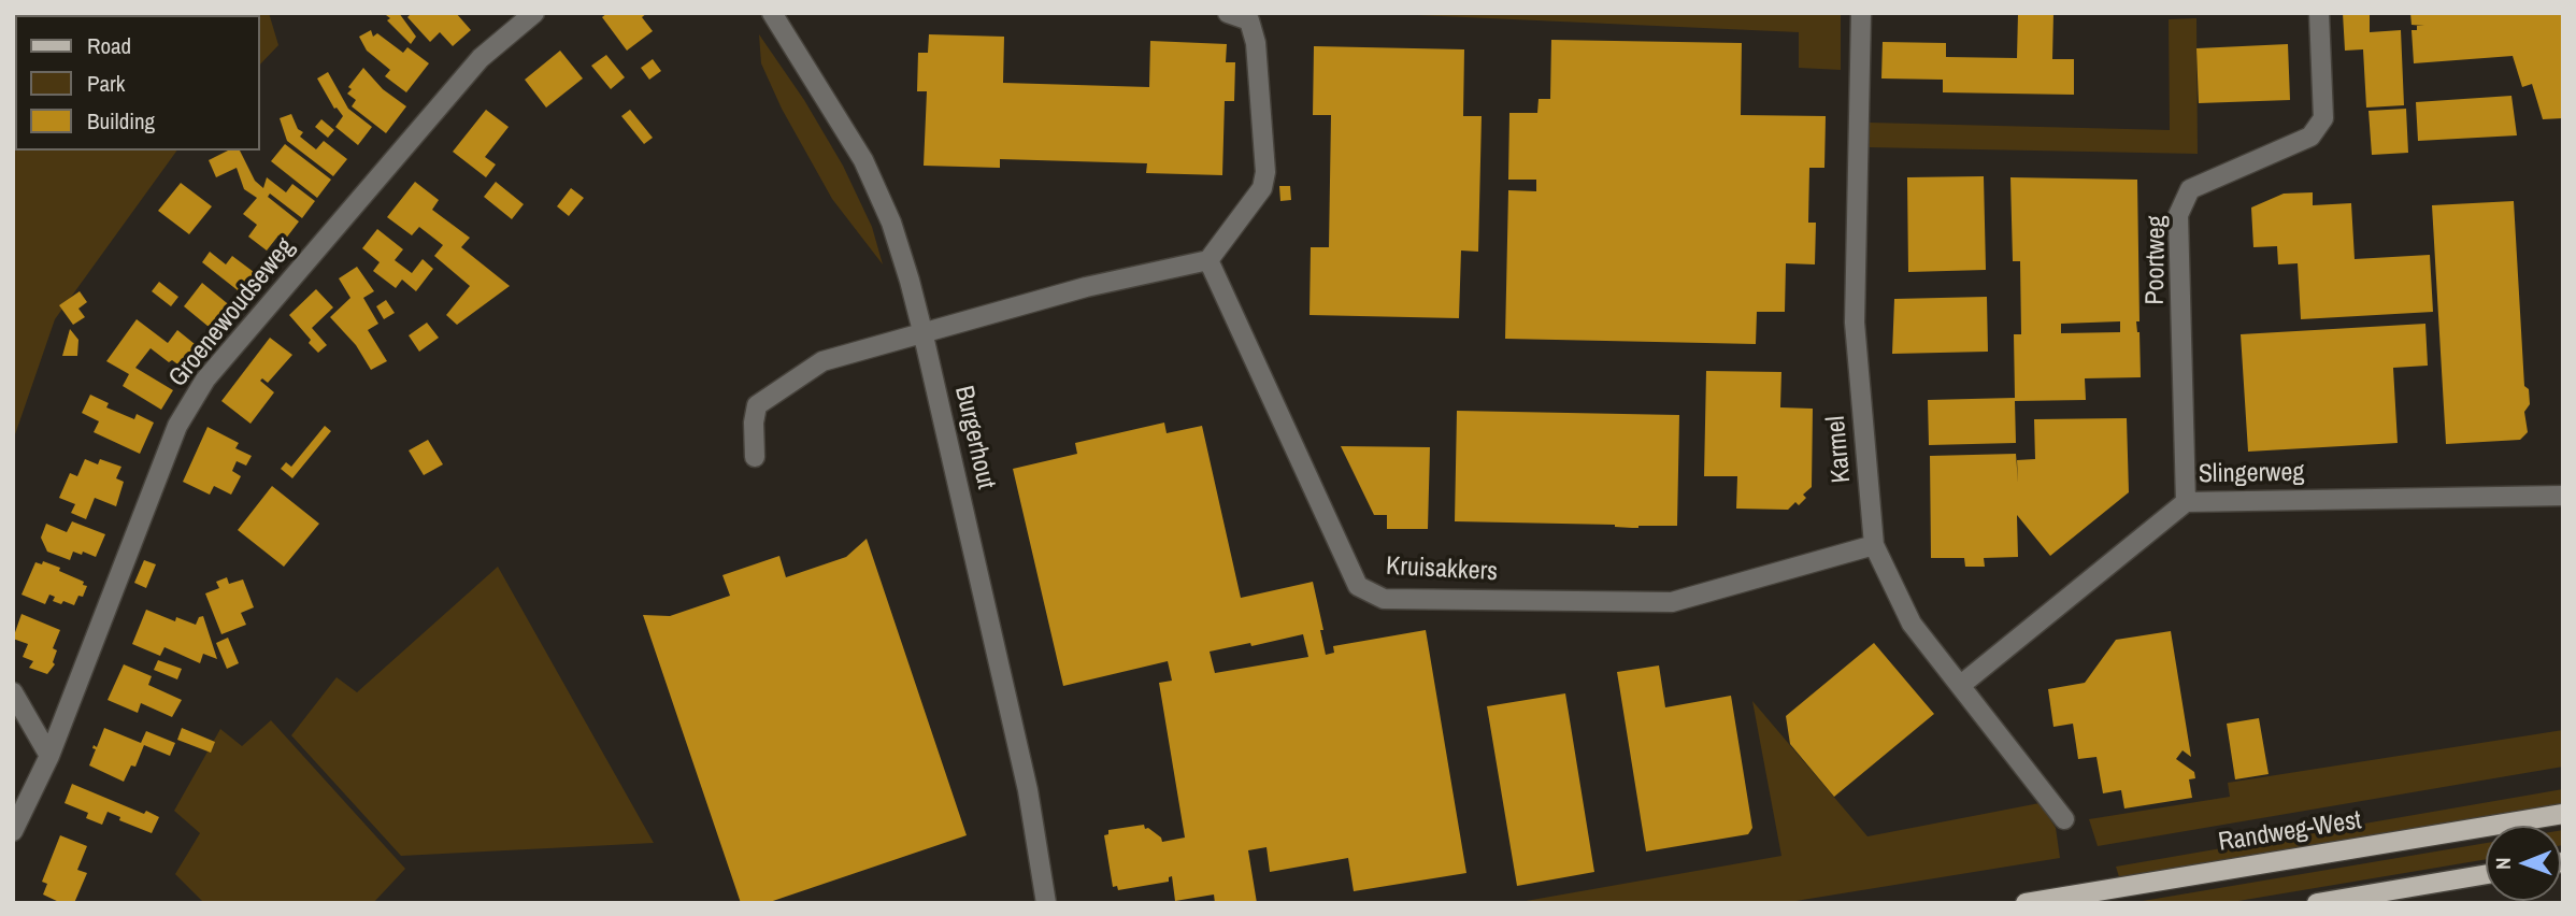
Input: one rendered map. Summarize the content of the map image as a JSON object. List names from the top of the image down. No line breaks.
{"streets":{"main road":["Randweg-West"],"street":["Poortweg","Groenewoudseweg","Burgerhout","Karmel","Slingerweg","Kruisakkers"]},"crossings":[["Poortweg","Slingerweg"],["Karmel","Slingerweg"],["Karmel","Kruisakkers"]],"legend":["Road","Park","Building"],"north":"left"}
